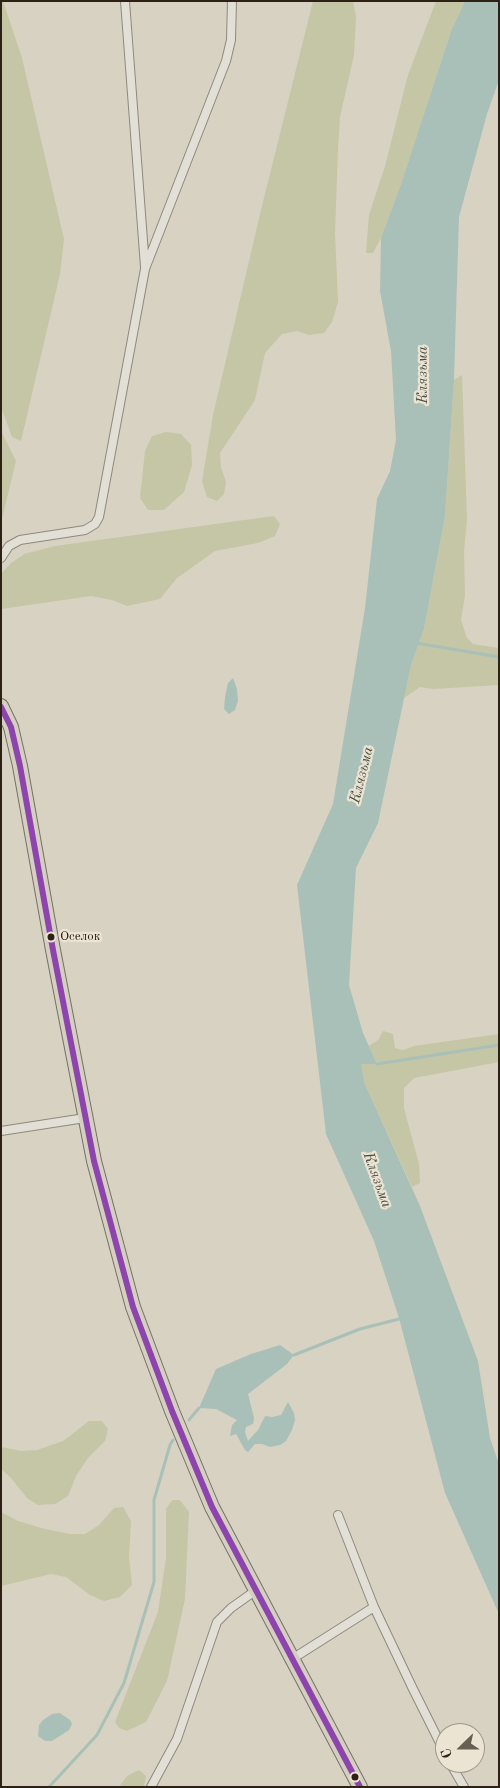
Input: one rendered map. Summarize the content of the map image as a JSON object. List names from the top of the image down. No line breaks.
{"water":["Клязьма"],"places":["Оселок"],"north":"left"}
